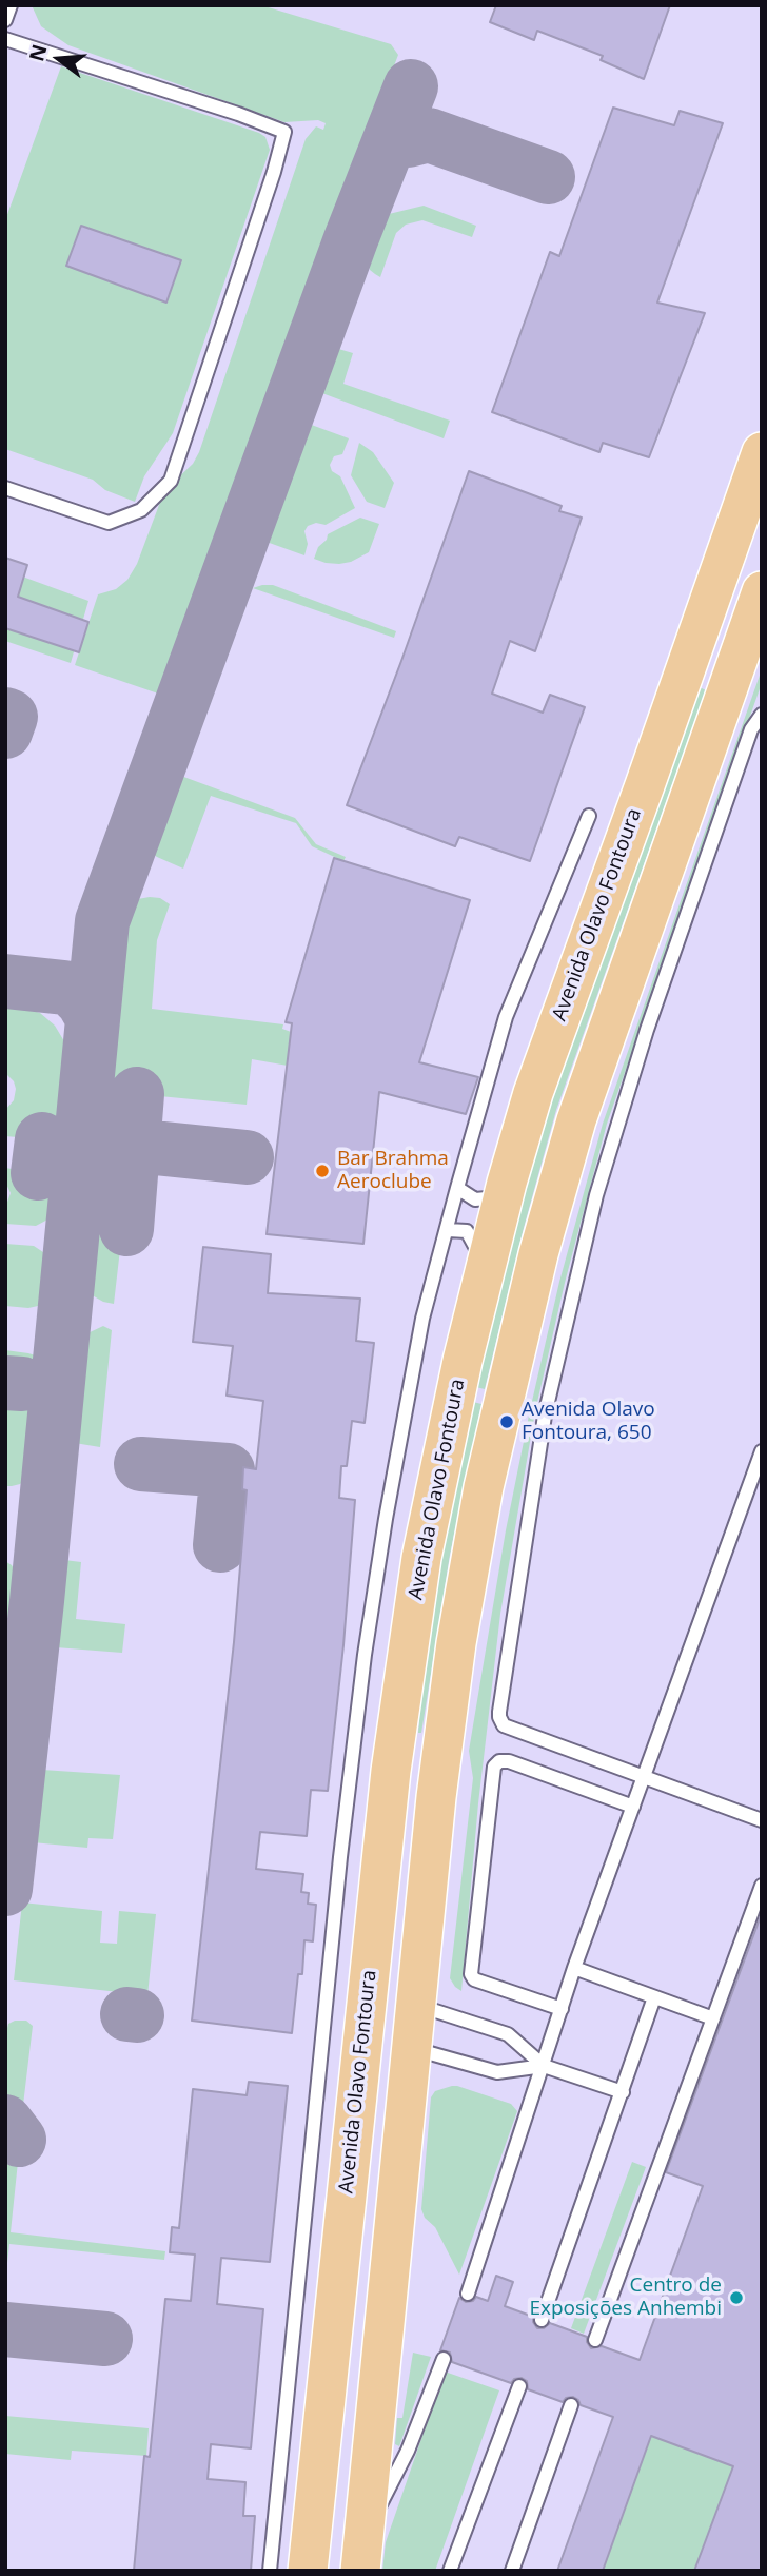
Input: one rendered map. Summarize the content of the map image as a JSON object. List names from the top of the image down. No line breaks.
{"streets":{"main road":["Avenida Olavo Fontoura"]},"places":["Bar Brahma Aeroclube","Avenida Olavo Fontoura, 650","Centro de Exposições Anhembi"],"north":"left"}
